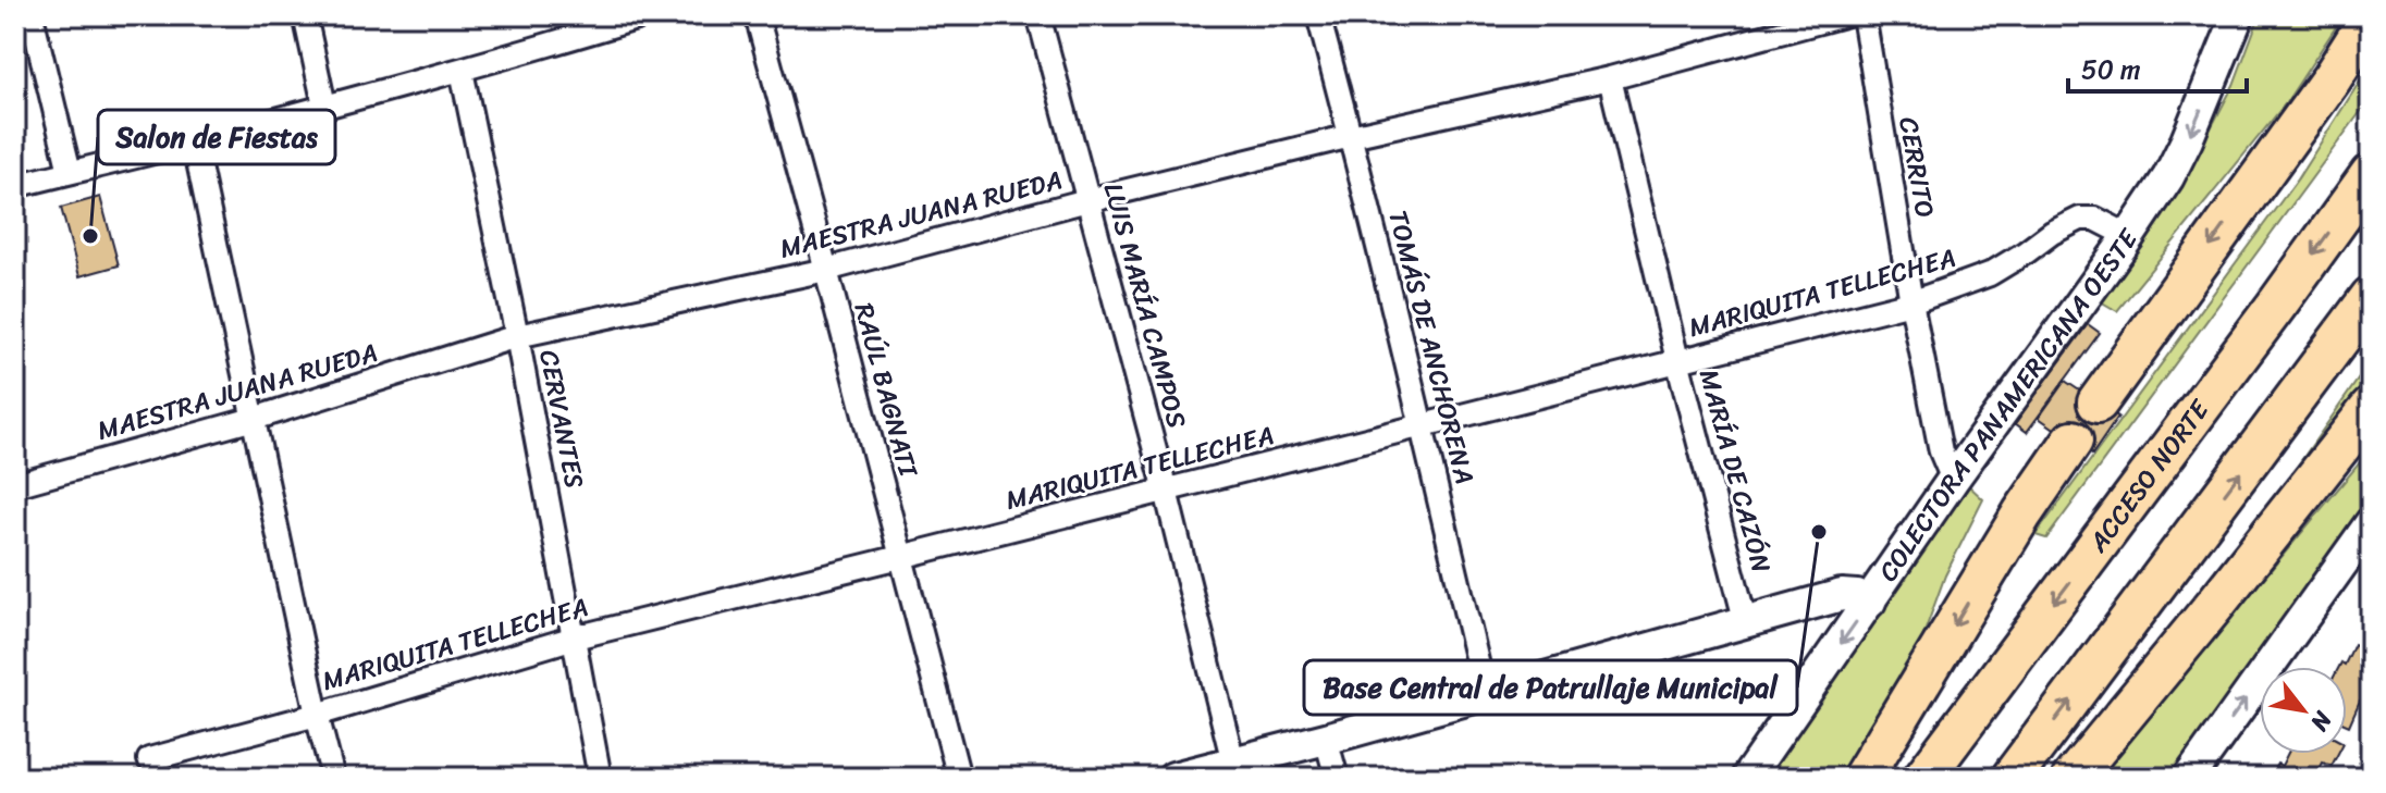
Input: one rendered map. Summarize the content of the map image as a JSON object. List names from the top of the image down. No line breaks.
{"streets":{"highway":["ACCESO NORTE"],"street":["CERRITO","MAESTRA JUANA RUEDA","MARIQUITA TELLECHEA","LUIS MARÍA CAMPOS","TOMÁS DE ANCHORENA","RAÚL BAGNATI","COLECTORA PANAMERICANA OESTE","CERVANTES","MARÍA DE CAZÓN"]},"crossings":[["CERRITO","MARIQUITA TELLECHEA"],["CERRITO","COLECTORA PANAMERICANA OESTE"],["MAESTRA JUANA RUEDA","LUIS MARÍA CAMPOS"],["MAESTRA JUANA RUEDA","TOMÁS DE ANCHORENA"],["MAESTRA JUANA RUEDA","RAÚL BAGNATI"],["MAESTRA JUANA RUEDA","CERVANTES"],["MAESTRA JUANA RUEDA","MARÍA DE CAZÓN"],["MARIQUITA TELLECHEA","LUIS MARÍA CAMPOS"],["MARIQUITA TELLECHEA","TOMÁS DE ANCHORENA"],["MARIQUITA TELLECHEA","RAÚL BAGNATI"],["MARIQUITA TELLECHEA","COLECTORA PANAMERICANA OESTE"],["MARIQUITA TELLECHEA","CERVANTES"],["MARIQUITA TELLECHEA","MARÍA DE CAZÓN"]],"one_way":["COLECTORA PANAMERICANA OESTE"],"places":["Salon de Fiestas","Base Central de Patrullaje Municipal"],"scale_bar":"50 m","north":"bottom right"}
